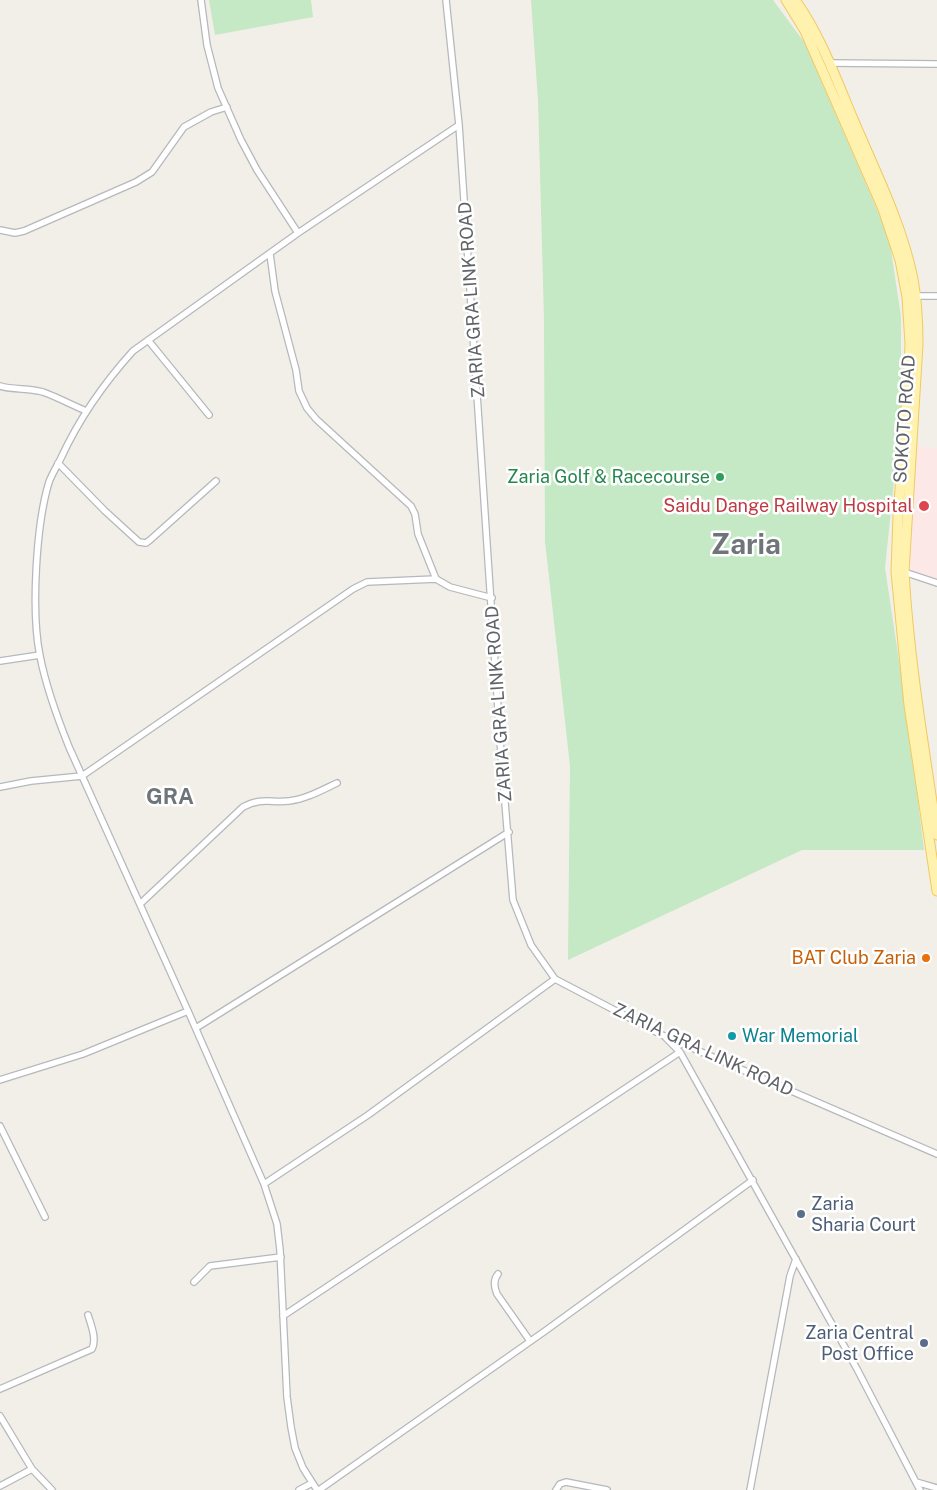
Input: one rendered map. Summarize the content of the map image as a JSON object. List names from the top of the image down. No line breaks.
{"streets":{"main road":["SOKOTO ROAD"],"street":["ZARIA GRA LINK ROAD"]},"districts":["Zaria","GRA"],"places":["Zaria Golf & Racecourse","Saidu Dange Railway Hospital","BAT Club Zaria","War Memorial","Zaria Sharia Court","Zaria Central Post Office"]}
